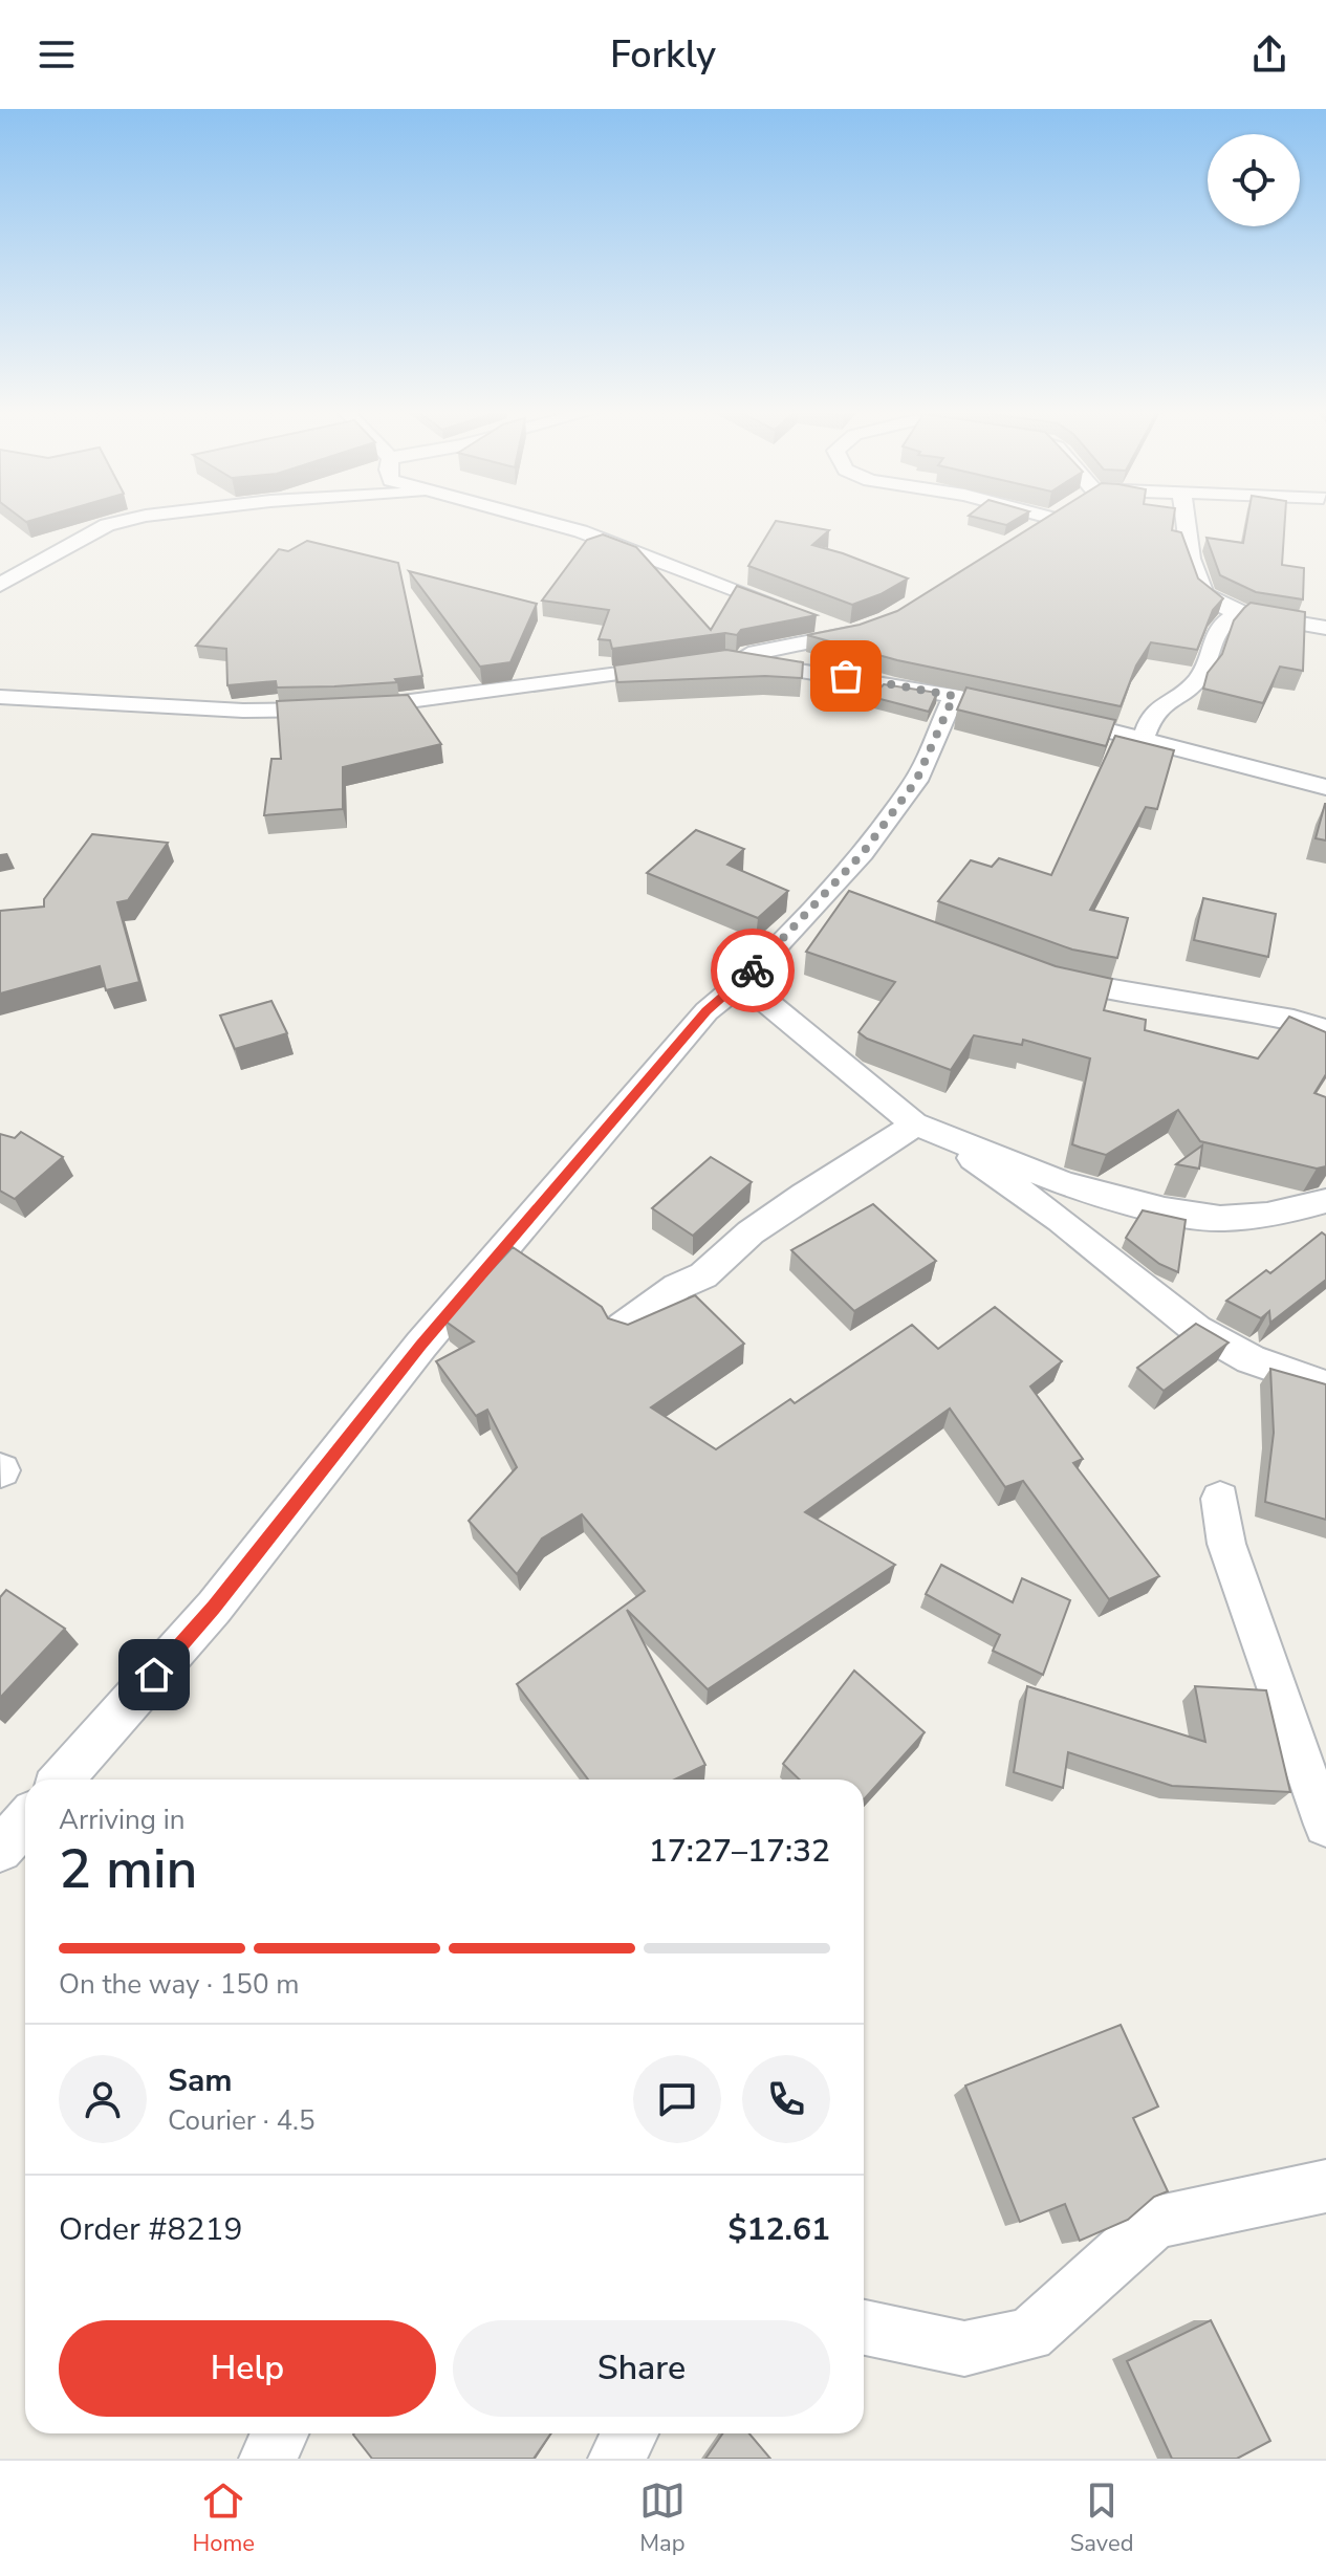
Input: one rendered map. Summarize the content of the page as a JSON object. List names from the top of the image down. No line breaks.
{"page":{"header":"Forkly","heading":["2 min","Arriving in","17:27–17:32"],"panel":["Sam","Courier · 4.5","Order #8219","$12.61"],"bar":"On the way · 150 m","buttons":["Help","Share"],"tabs":["Home","Map","Saved"]}}
